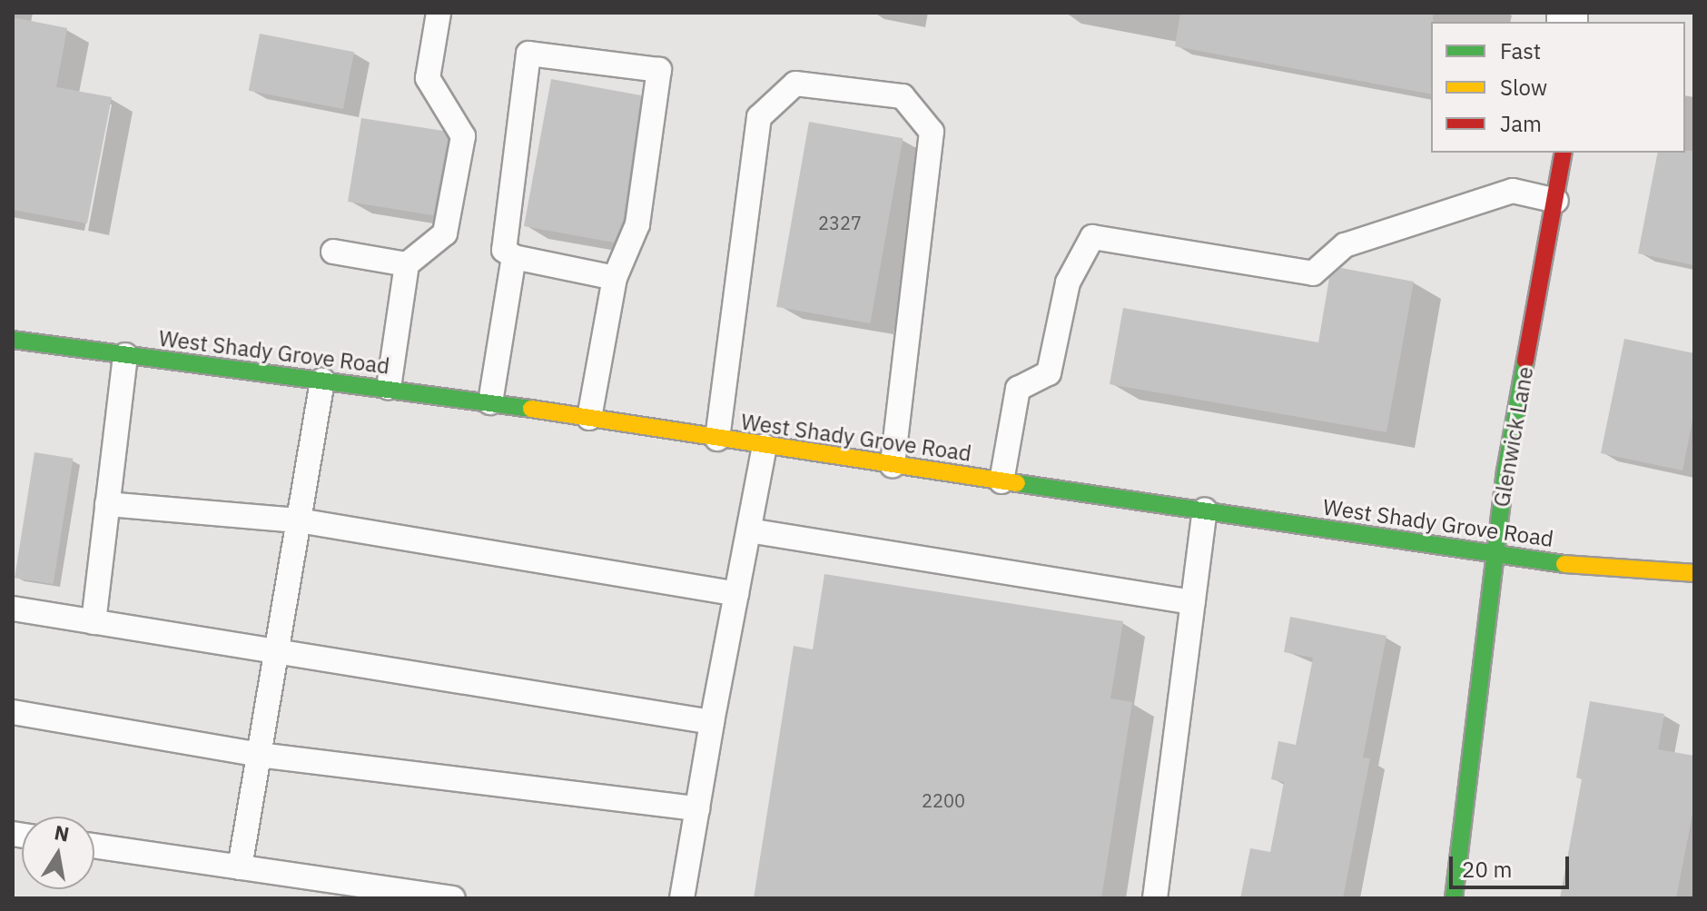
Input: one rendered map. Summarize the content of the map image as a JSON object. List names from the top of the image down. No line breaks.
{"streets":{"main road":["West Shady Grove Road","Glenwick Lane"]},"crossings":[["West Shady Grove Road","Glenwick Lane"]],"house_numbers":["2327","2200"],"legend":["Fast","Slow","Jam"],"scale_bar":"20 m","north":"top"}
